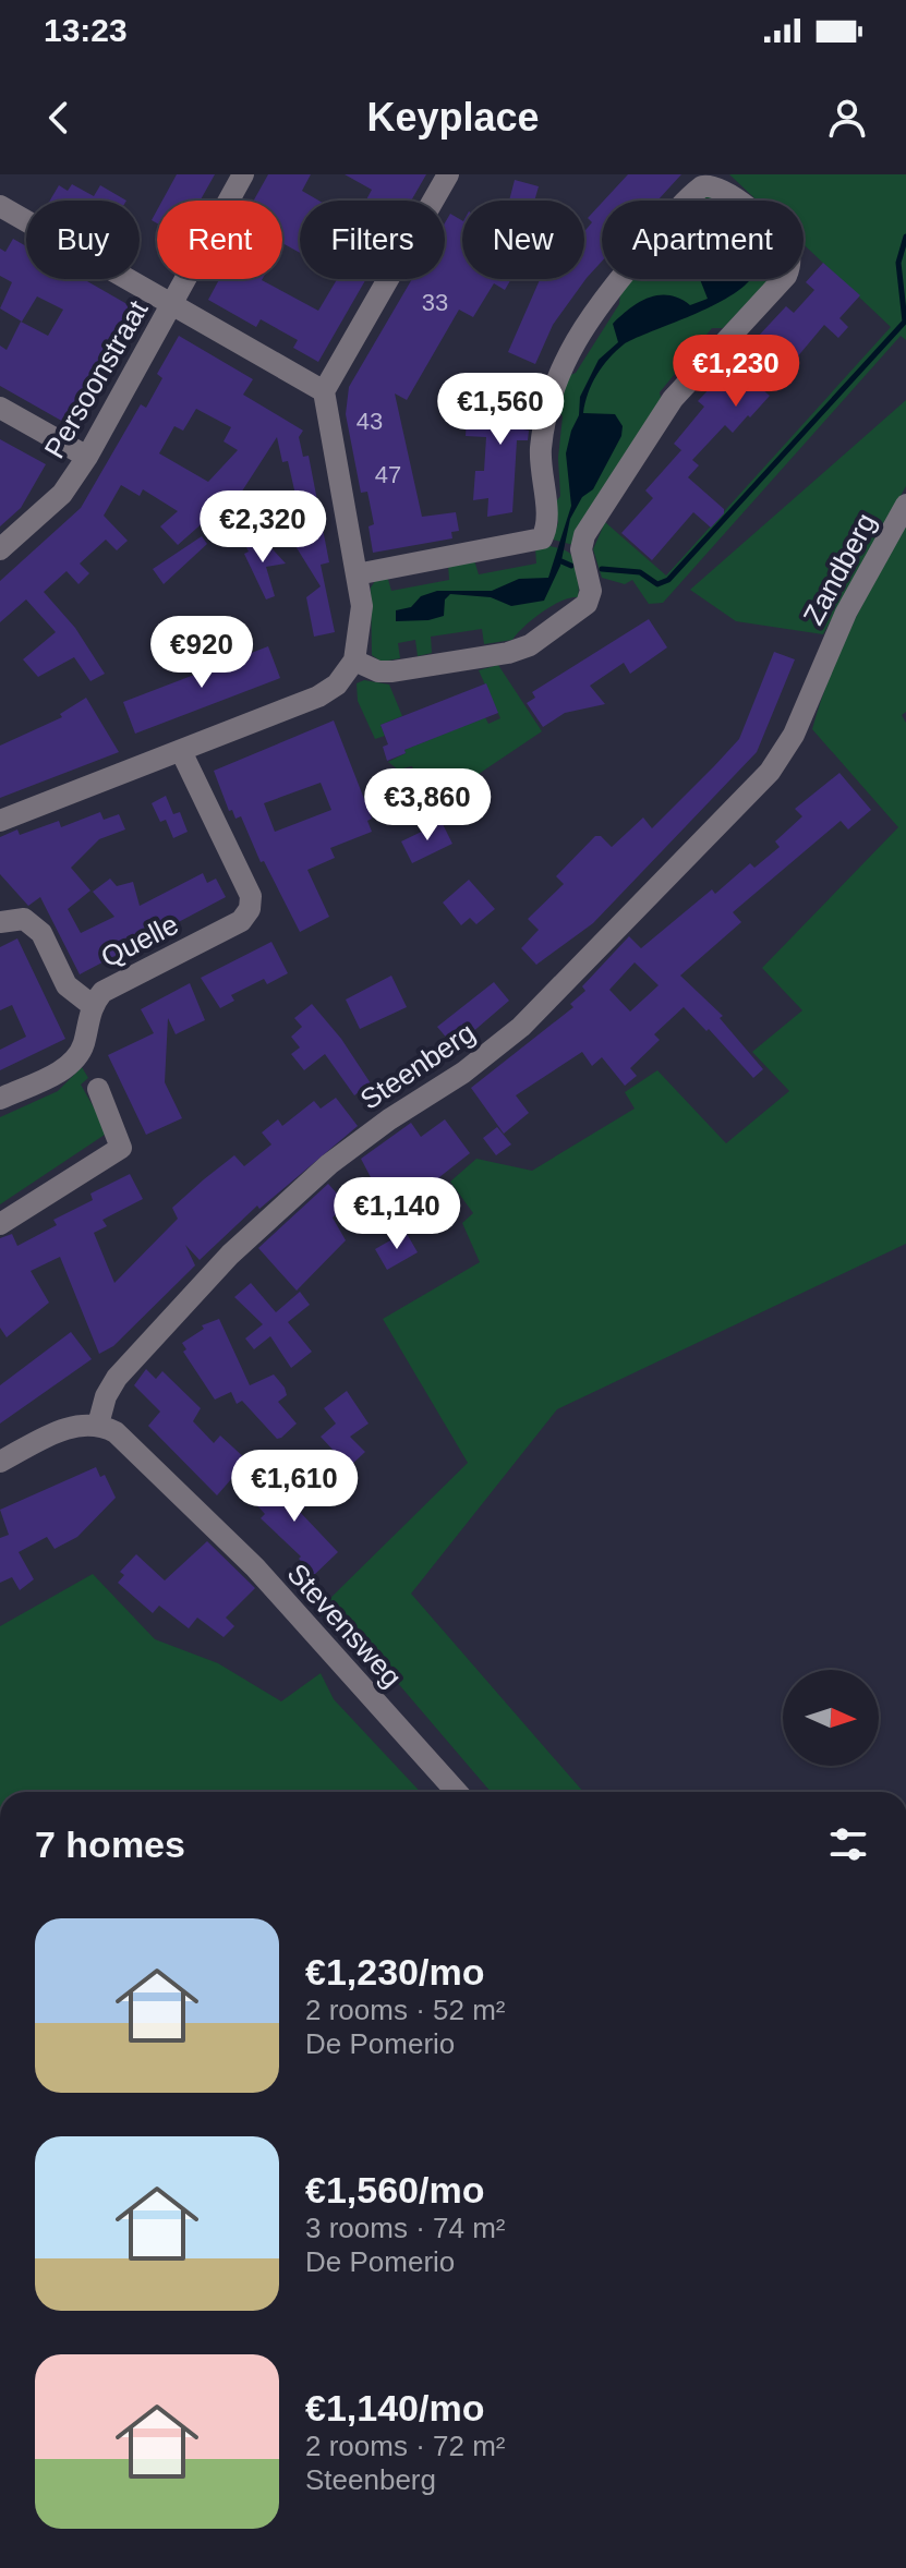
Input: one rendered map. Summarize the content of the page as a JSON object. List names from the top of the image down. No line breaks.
{"streets":{"street":["Persoonstraat","Zandberg","Quelle","Steenberg","Stevensweg"]},"crossings":[["Zandberg","Steenberg"],["Steenberg","Stevensweg"]],"house_numbers":["33","43","47"],"north":"right","page":{"status":"13:23","header":"Keyplace","chip":["Buy","Rent","Filters","New","Apartment"],"price":["€1,230","€1,560","€2,320","€920","€3,860","€1,140","€1,610"],"heading":"7 homes","list":[{"name":"€1,230/mo","note":"2 rooms · 52 m² · De Pomerio"},{"name":"€1,560/mo","note":"3 rooms · 74 m² · De Pomerio"},{"name":"€1,140/mo","note":"2 rooms · 72 m² · Steenberg"}]}}
